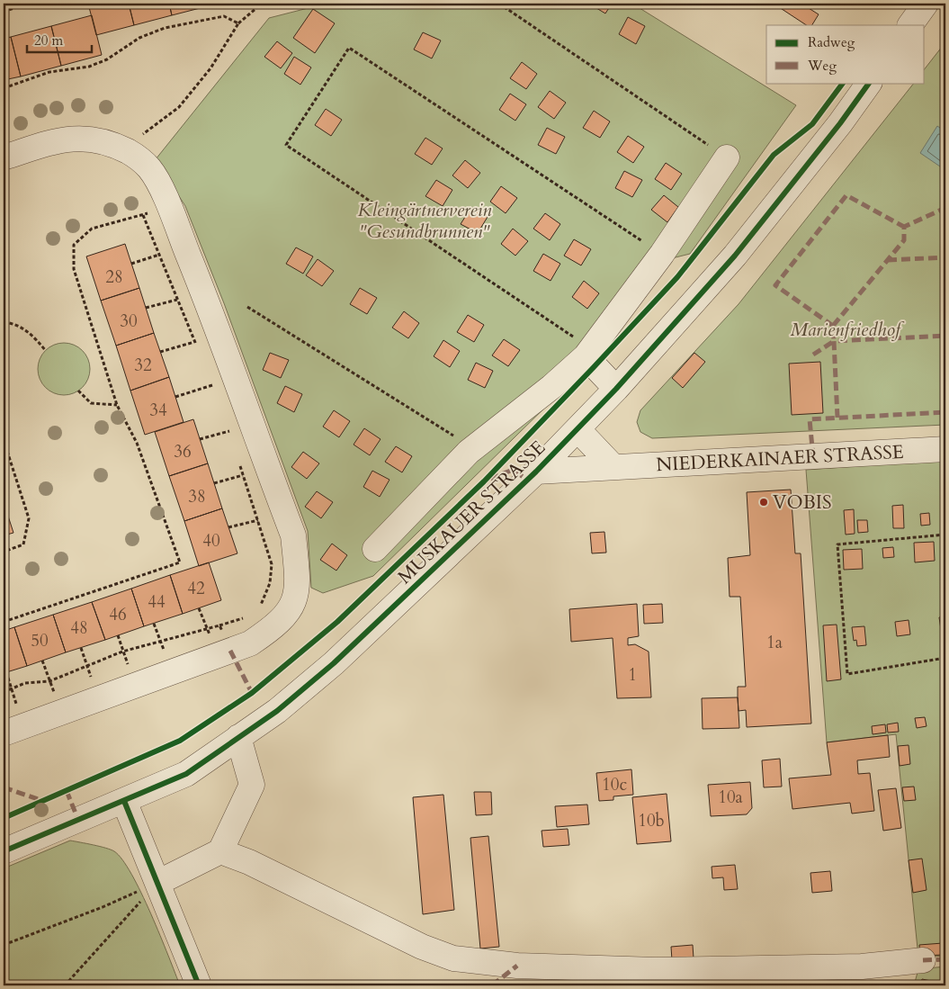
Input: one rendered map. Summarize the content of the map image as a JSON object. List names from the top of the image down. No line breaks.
{"streets":{"street":["NIEDERKAINAER STRASSE","MUSKAUER STRASSE"]},"crossings":[["NIEDERKAINAER STRASSE","MUSKAUER STRASSE"]],"parks":["Kleingärtnerverein \"Gesundbrunnen\"","Marienfriedhof"],"places":["VOBIS"],"house_numbers":["28","30","32","34","36","38","40","42","44","46","48","50","1a","1","10c","10a","10b"],"legend":["Radweg","Weg"],"scale_bar":"20 m"}
